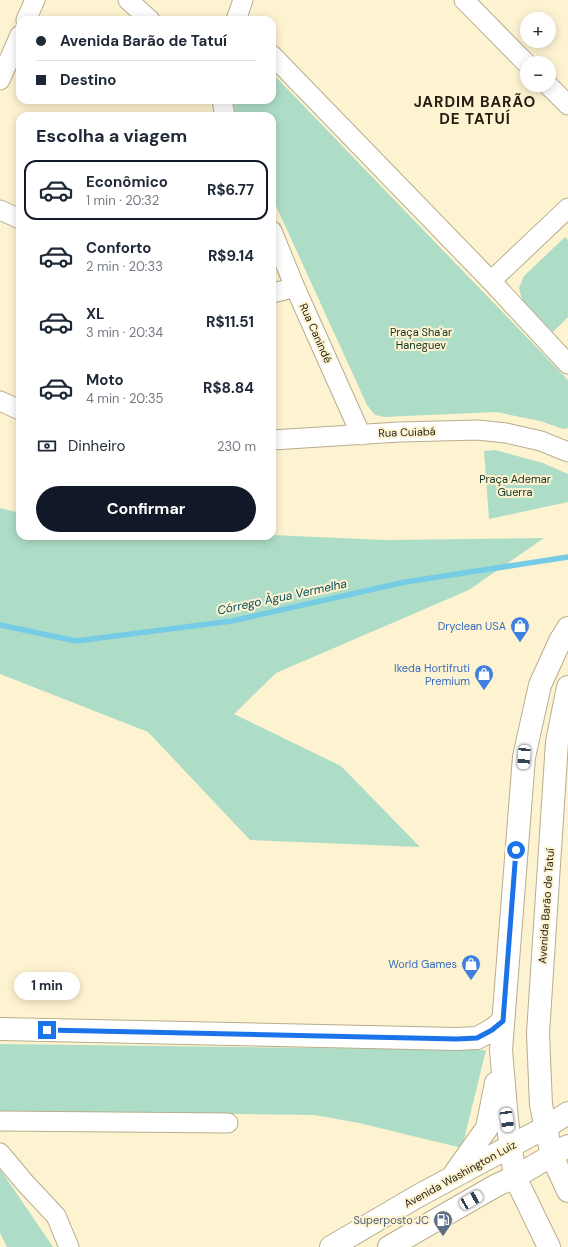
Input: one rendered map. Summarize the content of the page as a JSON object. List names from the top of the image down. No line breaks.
{"streets":{"main road":["Avenida Barão de Tatuí","Avenida Washington Luiz"],"street":["Rua Canindé","Rua Cuiabá"]},"crossings":[["Rua Canindé","Rua Cuiabá"],["Avenida Barão de Tatuí","Avenida Washington Luiz"]],"districts":["JARDIM BARÃO DE TATUÍ"],"water":["Córrego Àgua Vermelha"],"parks":["Praça Sha'ar Haneguev","Praça Ademar Guerra"],"places":{"shop":["Dryclean USA","Ikeda Hortifruti Premium","World Games"],"fuel station":["Superposto JC"]},"page":{"map_buttons":["+","−"],"banner":["Avenida Barão de Tatuí","Destino"],"heading":"Escolha a viagem","list":[{"name":"Econômico","note":"1 min · 20:32","value":"R$6.77"},{"name":"Conforto","note":"2 min · 20:33","value":"R$9.14"},{"name":"XL","note":"3 min · 20:34","value":"R$11.51"},{"name":"Moto","note":"4 min · 20:35","value":"R$8.84"}],"pay":["Dinheiro","230 m"],"buttons":"Confirmar","bubble":"1 min"}}
